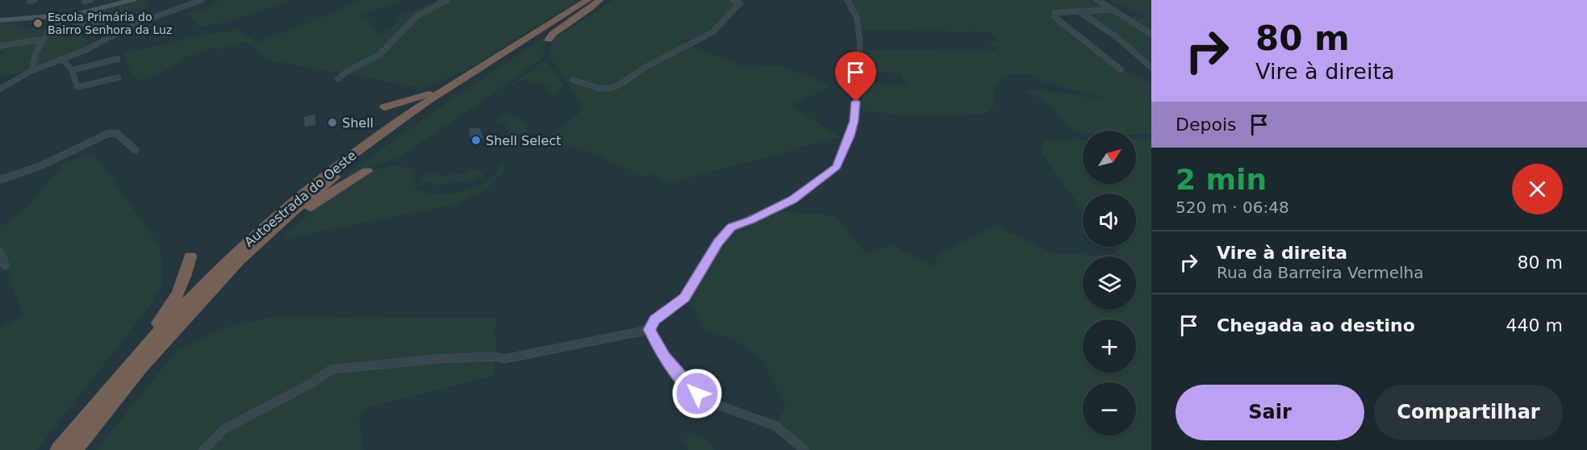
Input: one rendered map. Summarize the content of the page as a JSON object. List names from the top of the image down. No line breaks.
{"streets":{"highway":["Autoestrada do Oeste"]},"places":["Escola Primária do Bairro Senhora da Luz","Shell","Shell Select"],"north":"top right","page":{"turn":["80 m","Vire à direita"],"then":"Depois","map_buttons":["+","−"],"heading":["2 min","520 m · 06:48"],"list":[{"name":"Vire à direita","note":"Rua da Barreira Vermelha","value":"80 m"},{"name":"Chegada ao destino","value":"440 m"}],"buttons":["Sair","Compartilhar"]}}
